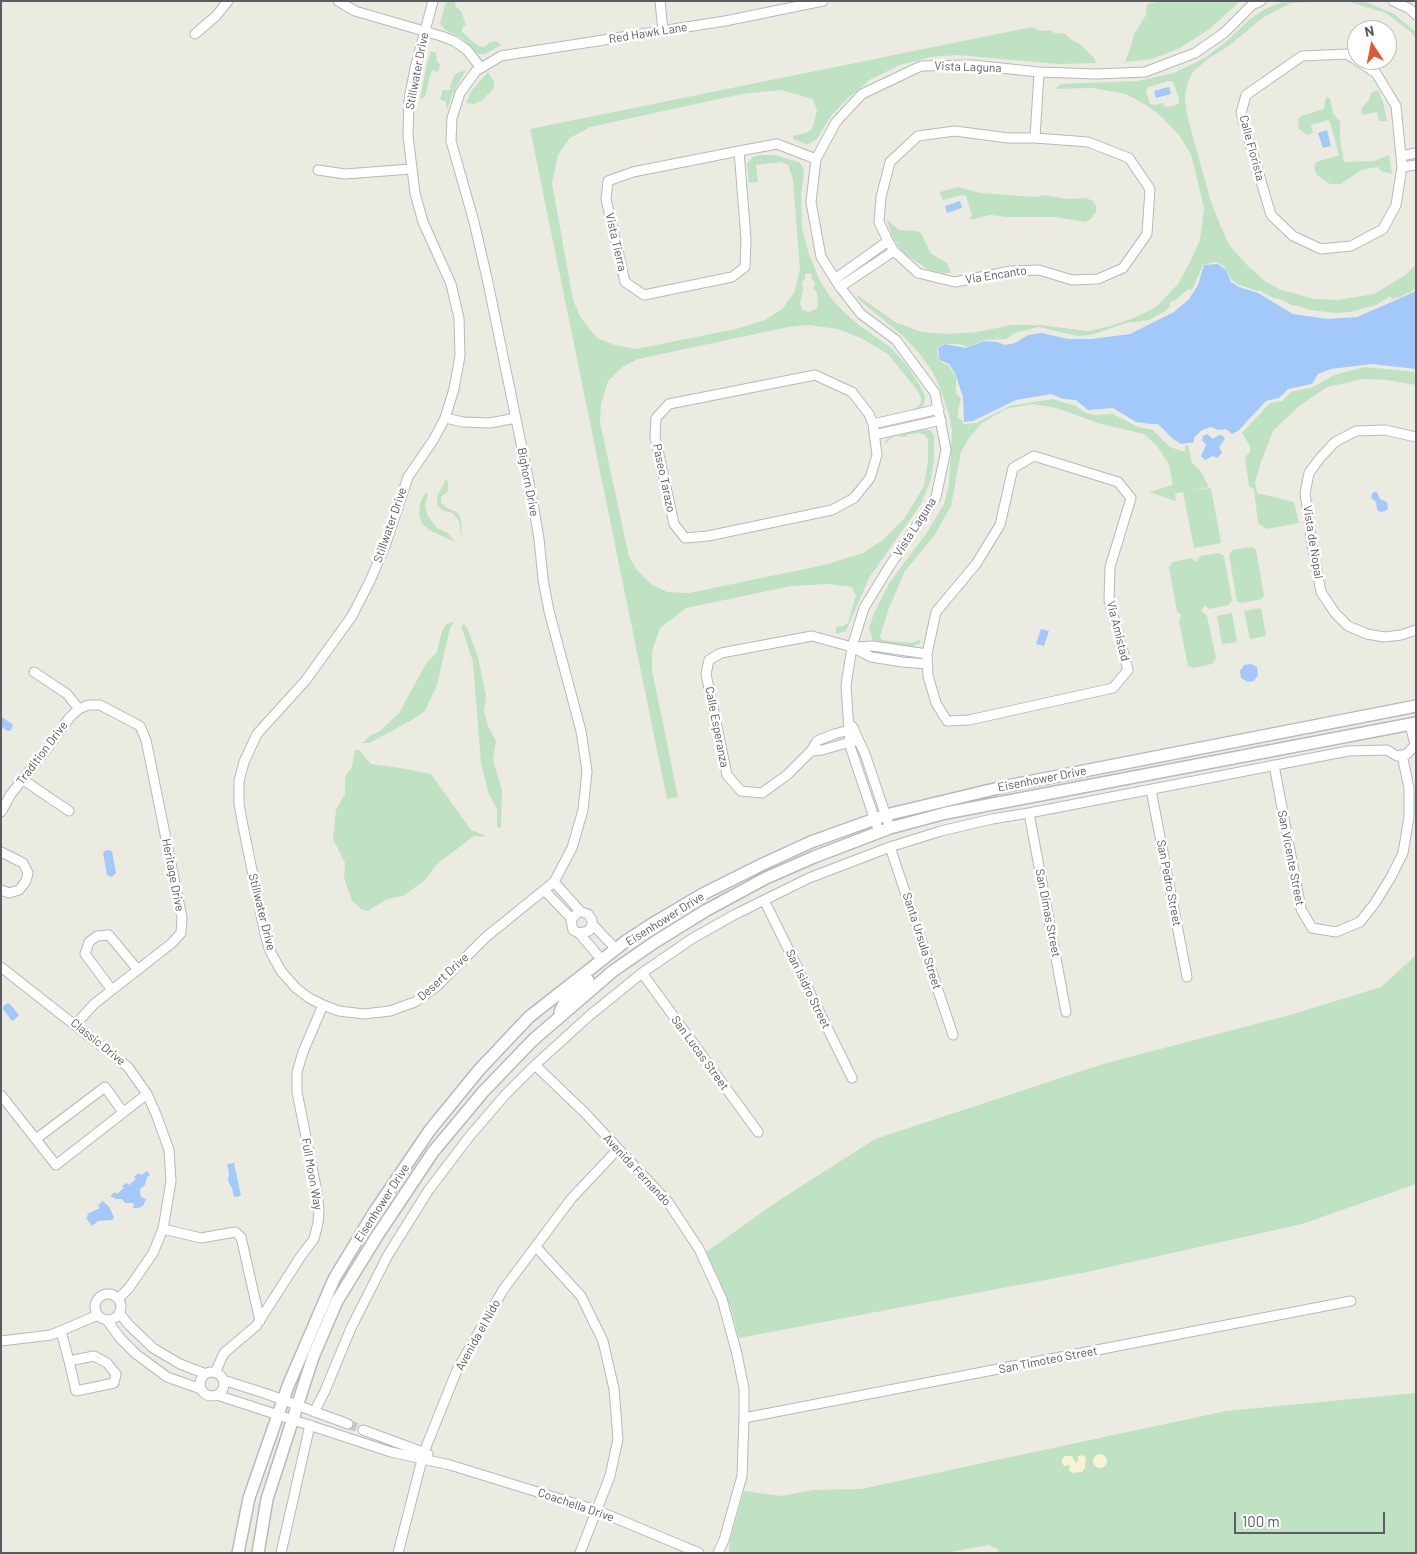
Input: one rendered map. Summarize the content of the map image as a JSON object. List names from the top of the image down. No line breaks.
{"streets":{"main road":["Eisenhower Drive"],"street":["Red Hawk Lane","Vista Laguna","Stillwater Drive","Calle Florista","Vista Tierra","Via Encanto","Paseo Tarazo","Bighorn Drive","Vista de Nopal","Via Amistad","Calle Esperanza","Tradition Drive","San Vicente Street","Heritage Drive","San Pedro Street","San Dimas Street","Santa Ursula Street","Desert Drive","San Isidro Street","Classic Drive","San Lucas Street","Avenida Fernando","Full Moon Way","Avenida el Nido","San Timoteo Street","Coachella Drive"]},"crossings":[["Red Hawk Lane","Bighorn Drive"],["Vista Laguna","Vista Tierra"],["Vista Laguna","Calle Esperanza"],["Vista Laguna","Eisenhower Drive"],["Stillwater Drive","Desert Drive"],["Stillwater Drive","Full Moon Way"],["Bighorn Drive","Desert Drive"],["Via Amistad","Calle Esperanza"],["Tradition Drive","Heritage Drive"],["Eisenhower Drive","San Vicente Street"],["Eisenhower Drive","Coachella Drive"],["Heritage Drive","Classic Drive"],["Desert Drive","Full Moon Way"],["Classic Drive","Coachella Drive"],["Avenida Fernando","Avenida el Nido"],["Avenida Fernando","San Timoteo Street"],["Full Moon Way","Coachella Drive"],["Avenida el Nido","Coachella Drive"]],"scale_bar":"100 m","north":"top"}
